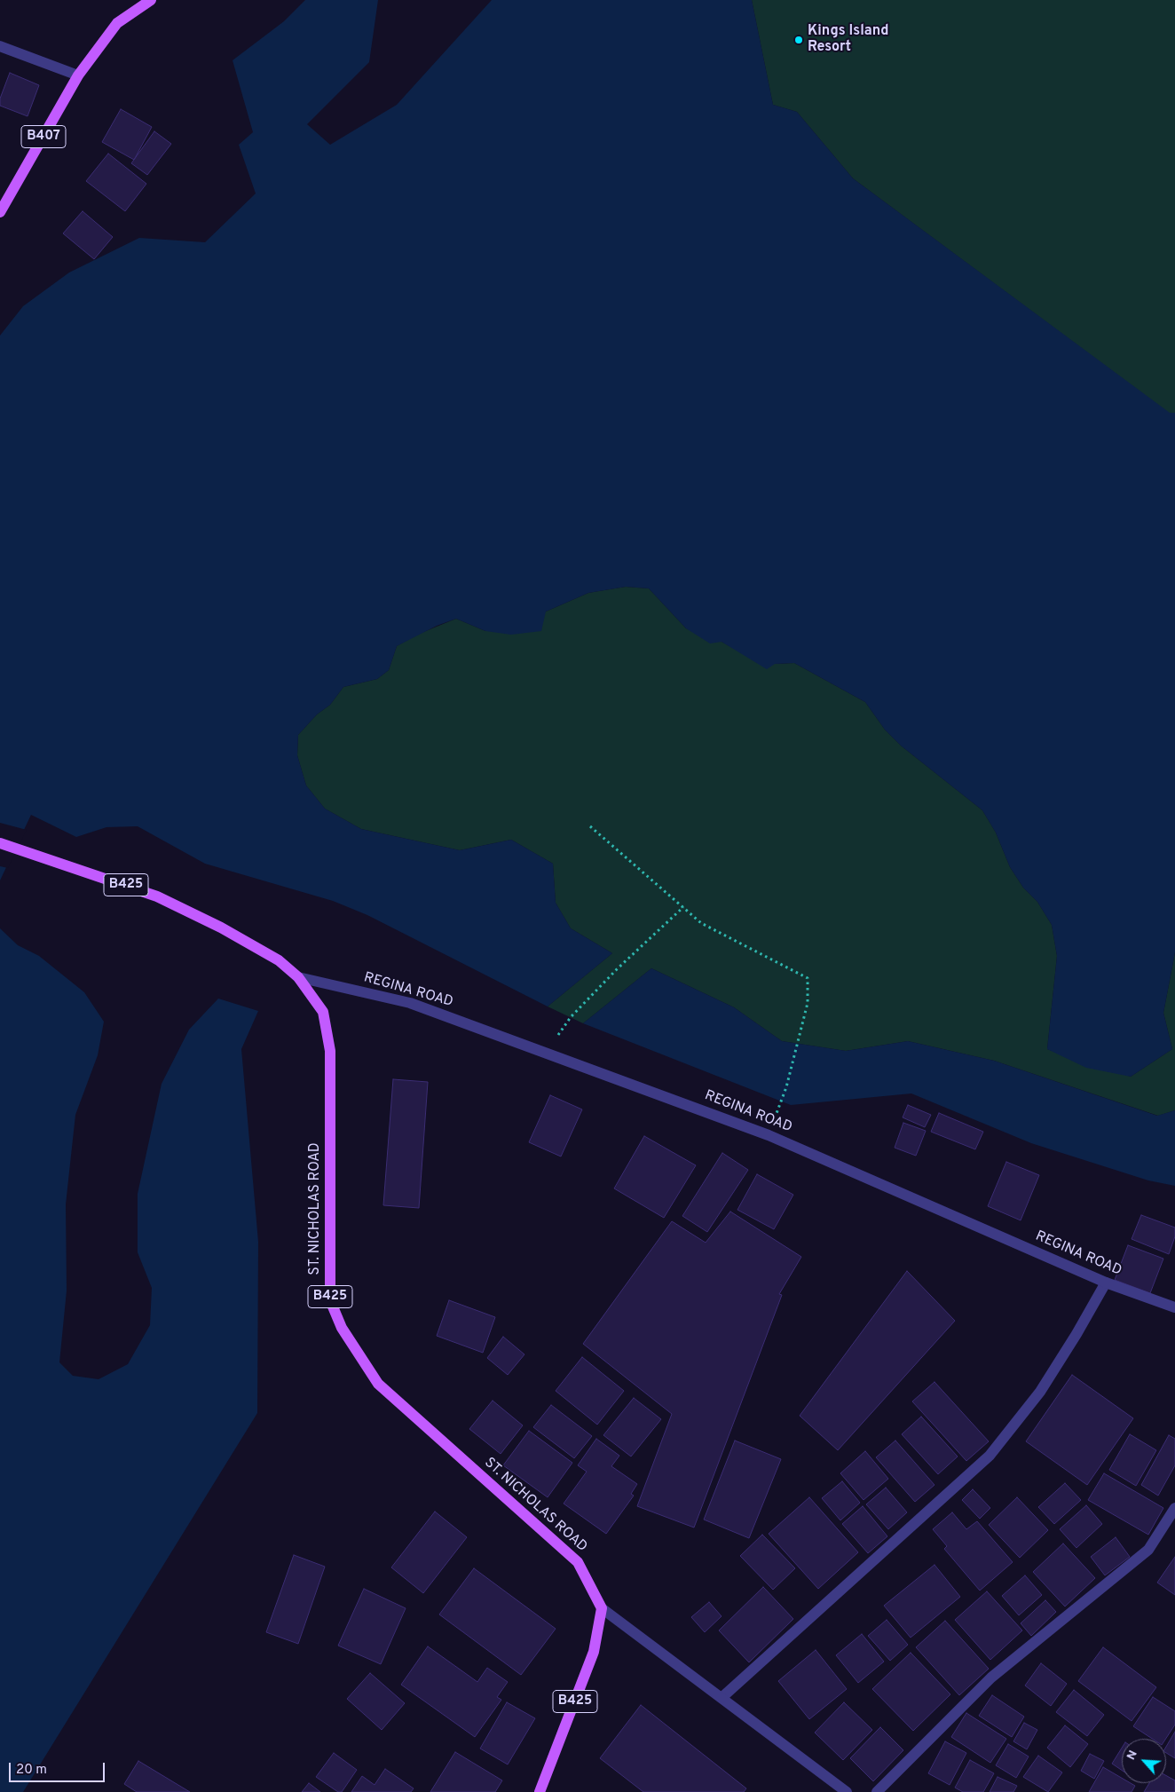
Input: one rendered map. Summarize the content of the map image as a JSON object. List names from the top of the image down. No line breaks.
{"streets":{"main road":["B407","B425","ST. NICHOLAS ROAD"],"street":["REGINA ROAD"]},"crossings":[["B425","ST. NICHOLAS ROAD"],["REGINA ROAD","ST. NICHOLAS ROAD"]],"places":["Kings Island Resort"],"scale_bar":"20 m","north":"top left"}
